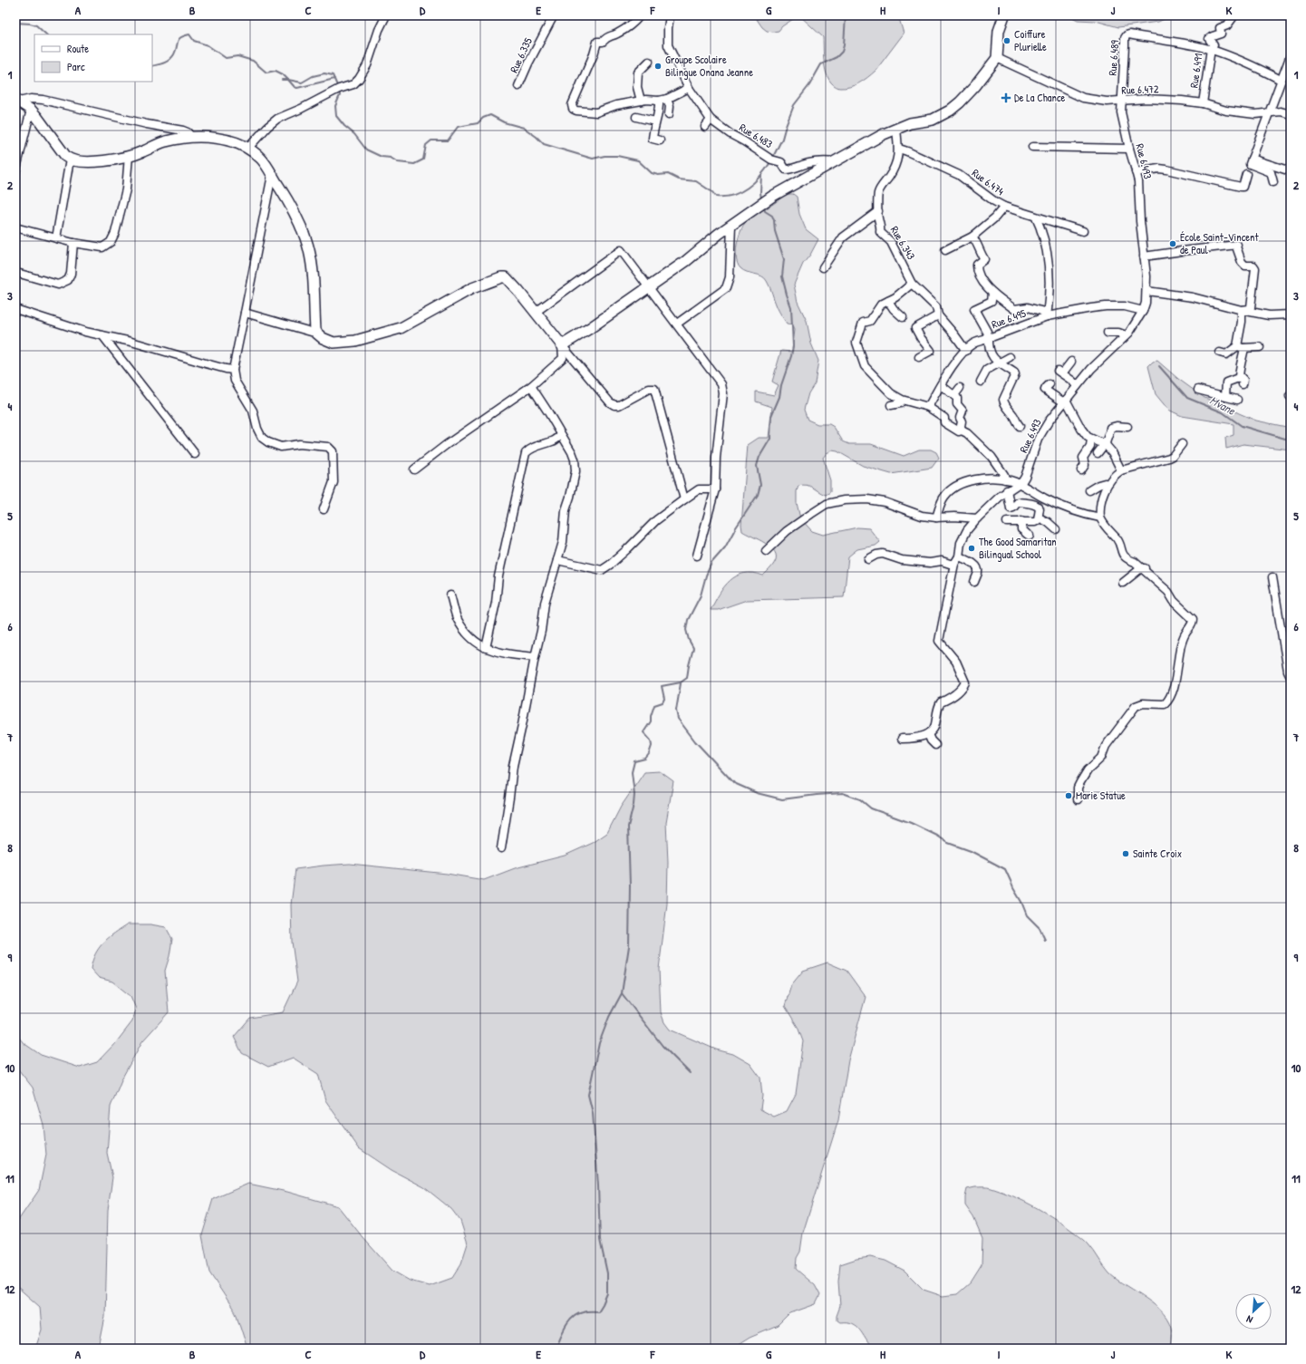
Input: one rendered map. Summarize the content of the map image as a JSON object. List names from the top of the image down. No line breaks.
{"streets":{"street":["Rue 6.335","Rue 6.489","Rue 6.491","Rue 6.472","Rue 6.483","Rue 6.493","Rue 6.474","Rue 6.343","Rue 6.495"]},"crossings":[["Rue 6.489","Rue 6.491"],["Rue 6.489","Rue 6.472"],["Rue 6.489","Rue 6.493"],["Rue 6.491","Rue 6.472"],["Rue 6.472","Rue 6.493"],["Rue 6.483","Rue 6.343"],["Rue 6.493","Rue 6.495"],["Rue 6.474","Rue 6.343"]],"water":["Mvane"],"places":{"other":["Coiffure Plurielle","Groupe Scolaire Bilingue Onana Jeanne","École Saint-Vincent de Paul","The Good Samaritan Bilingual School","Marie Statue","Sainte Croix"],"health":["De La Chance"]},"legend":["Route","Parc"],"north":"bottom left","grid":{"columns":["A","B","C","D","E","F","G","H","I","J","K"],"rows":["1","2","3","4","5","6","7","8","9","10","11","12"]}}
